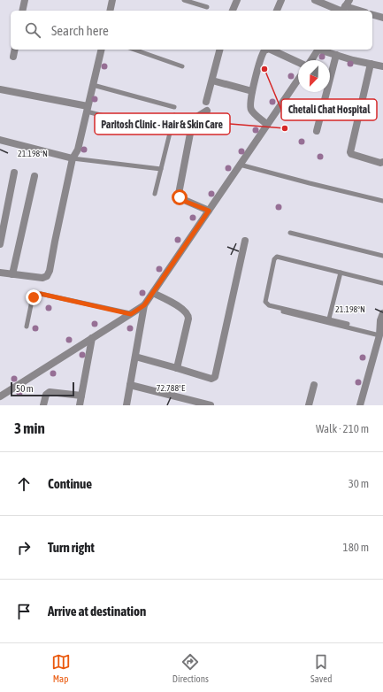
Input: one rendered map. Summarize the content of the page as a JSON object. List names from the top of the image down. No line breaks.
{"places":["Chetali Chat Hospital","Paritosh Clinic - Hair & Skin Care"],"scale_bar":"50 m","north":"bottom left","page":{"search":"Search here","scale":"50 m","heading":["3 min","Walk · 210 m"],"list":[["Continue","30 m"],["Turn right","180 m"],"Arrive at destination"],"nav":["Map","Directions","Saved"]},"coordinates":["21.198°N","72.788°E"]}
